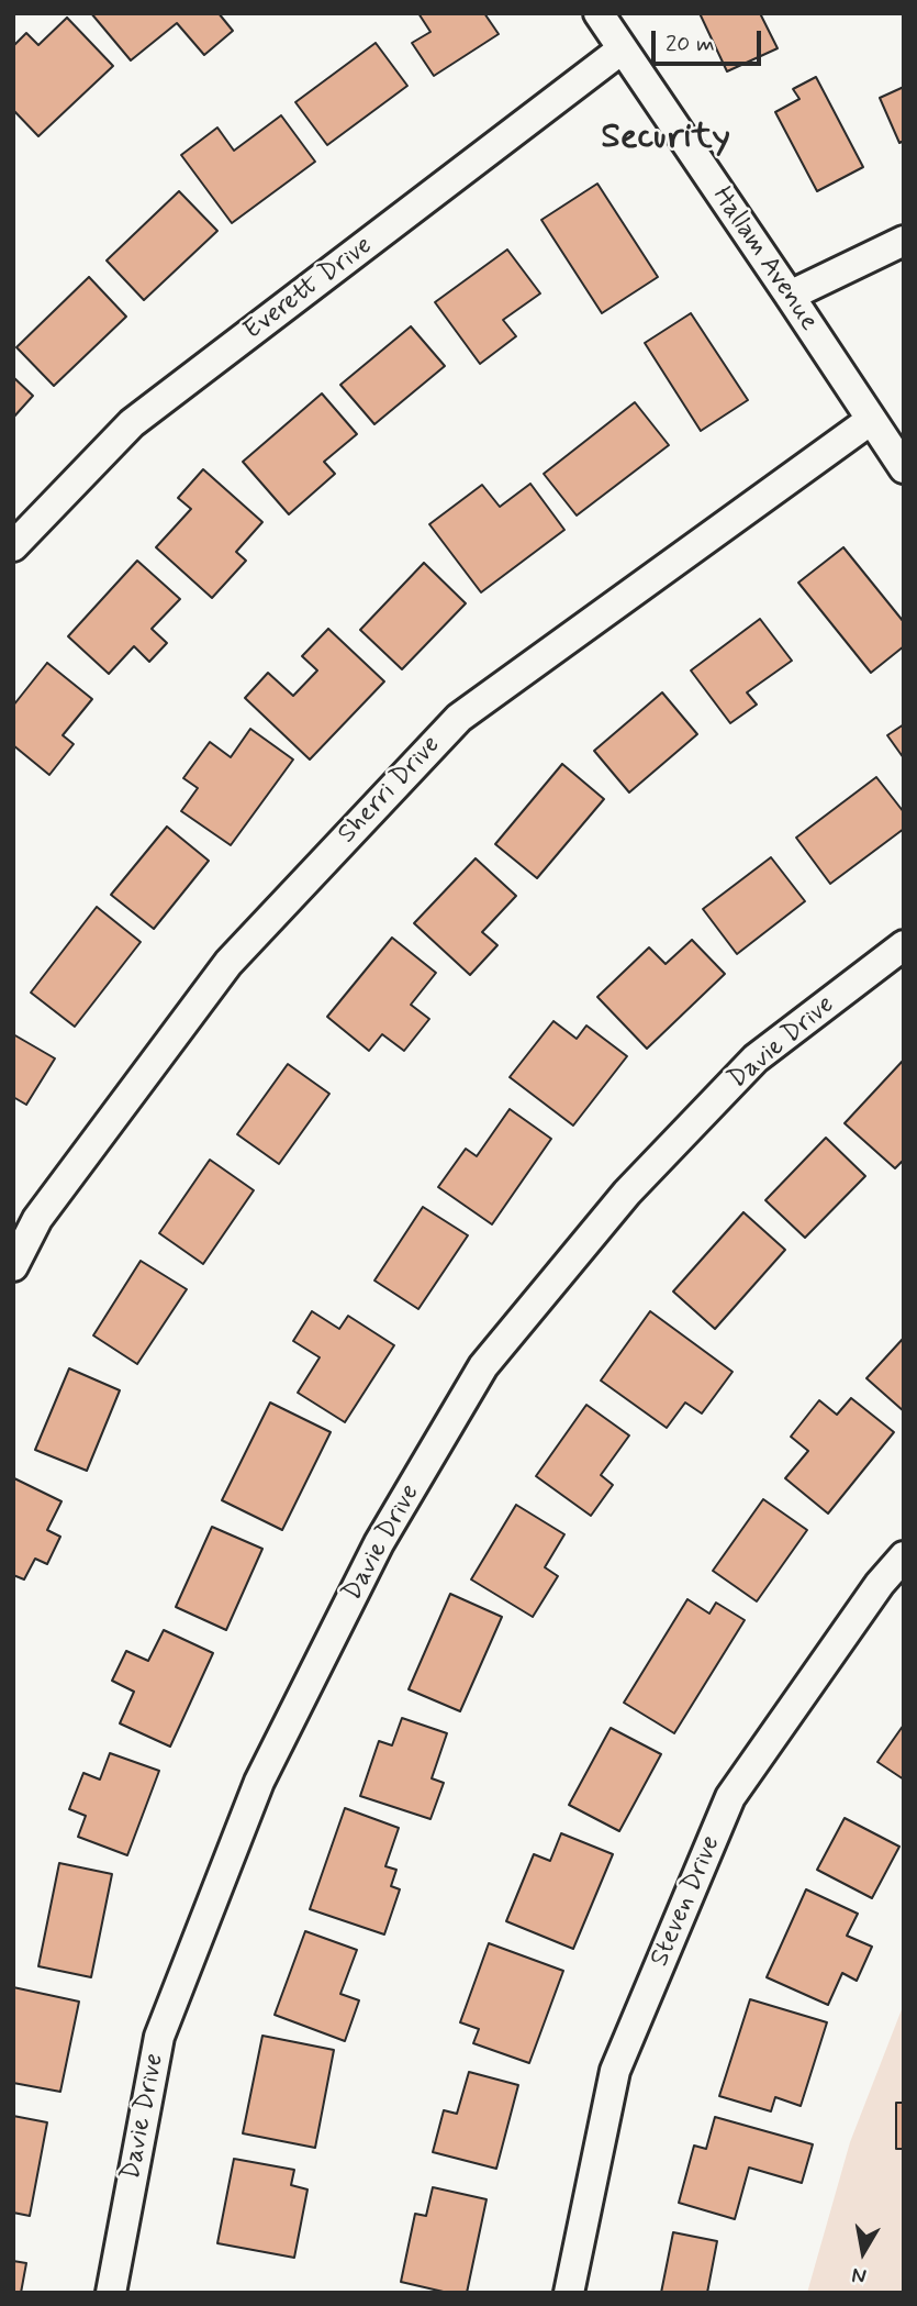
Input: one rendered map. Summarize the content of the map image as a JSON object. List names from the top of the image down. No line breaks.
{"streets":{"street":["Hallam Avenue","Everett Drive","Sherri Drive","Davie Drive","Steven Drive"]},"crossings":[["Hallam Avenue","Everett Drive"],["Hallam Avenue","Sherri Drive"]],"districts":["Security"],"scale_bar":"20 m","north":"bottom"}
